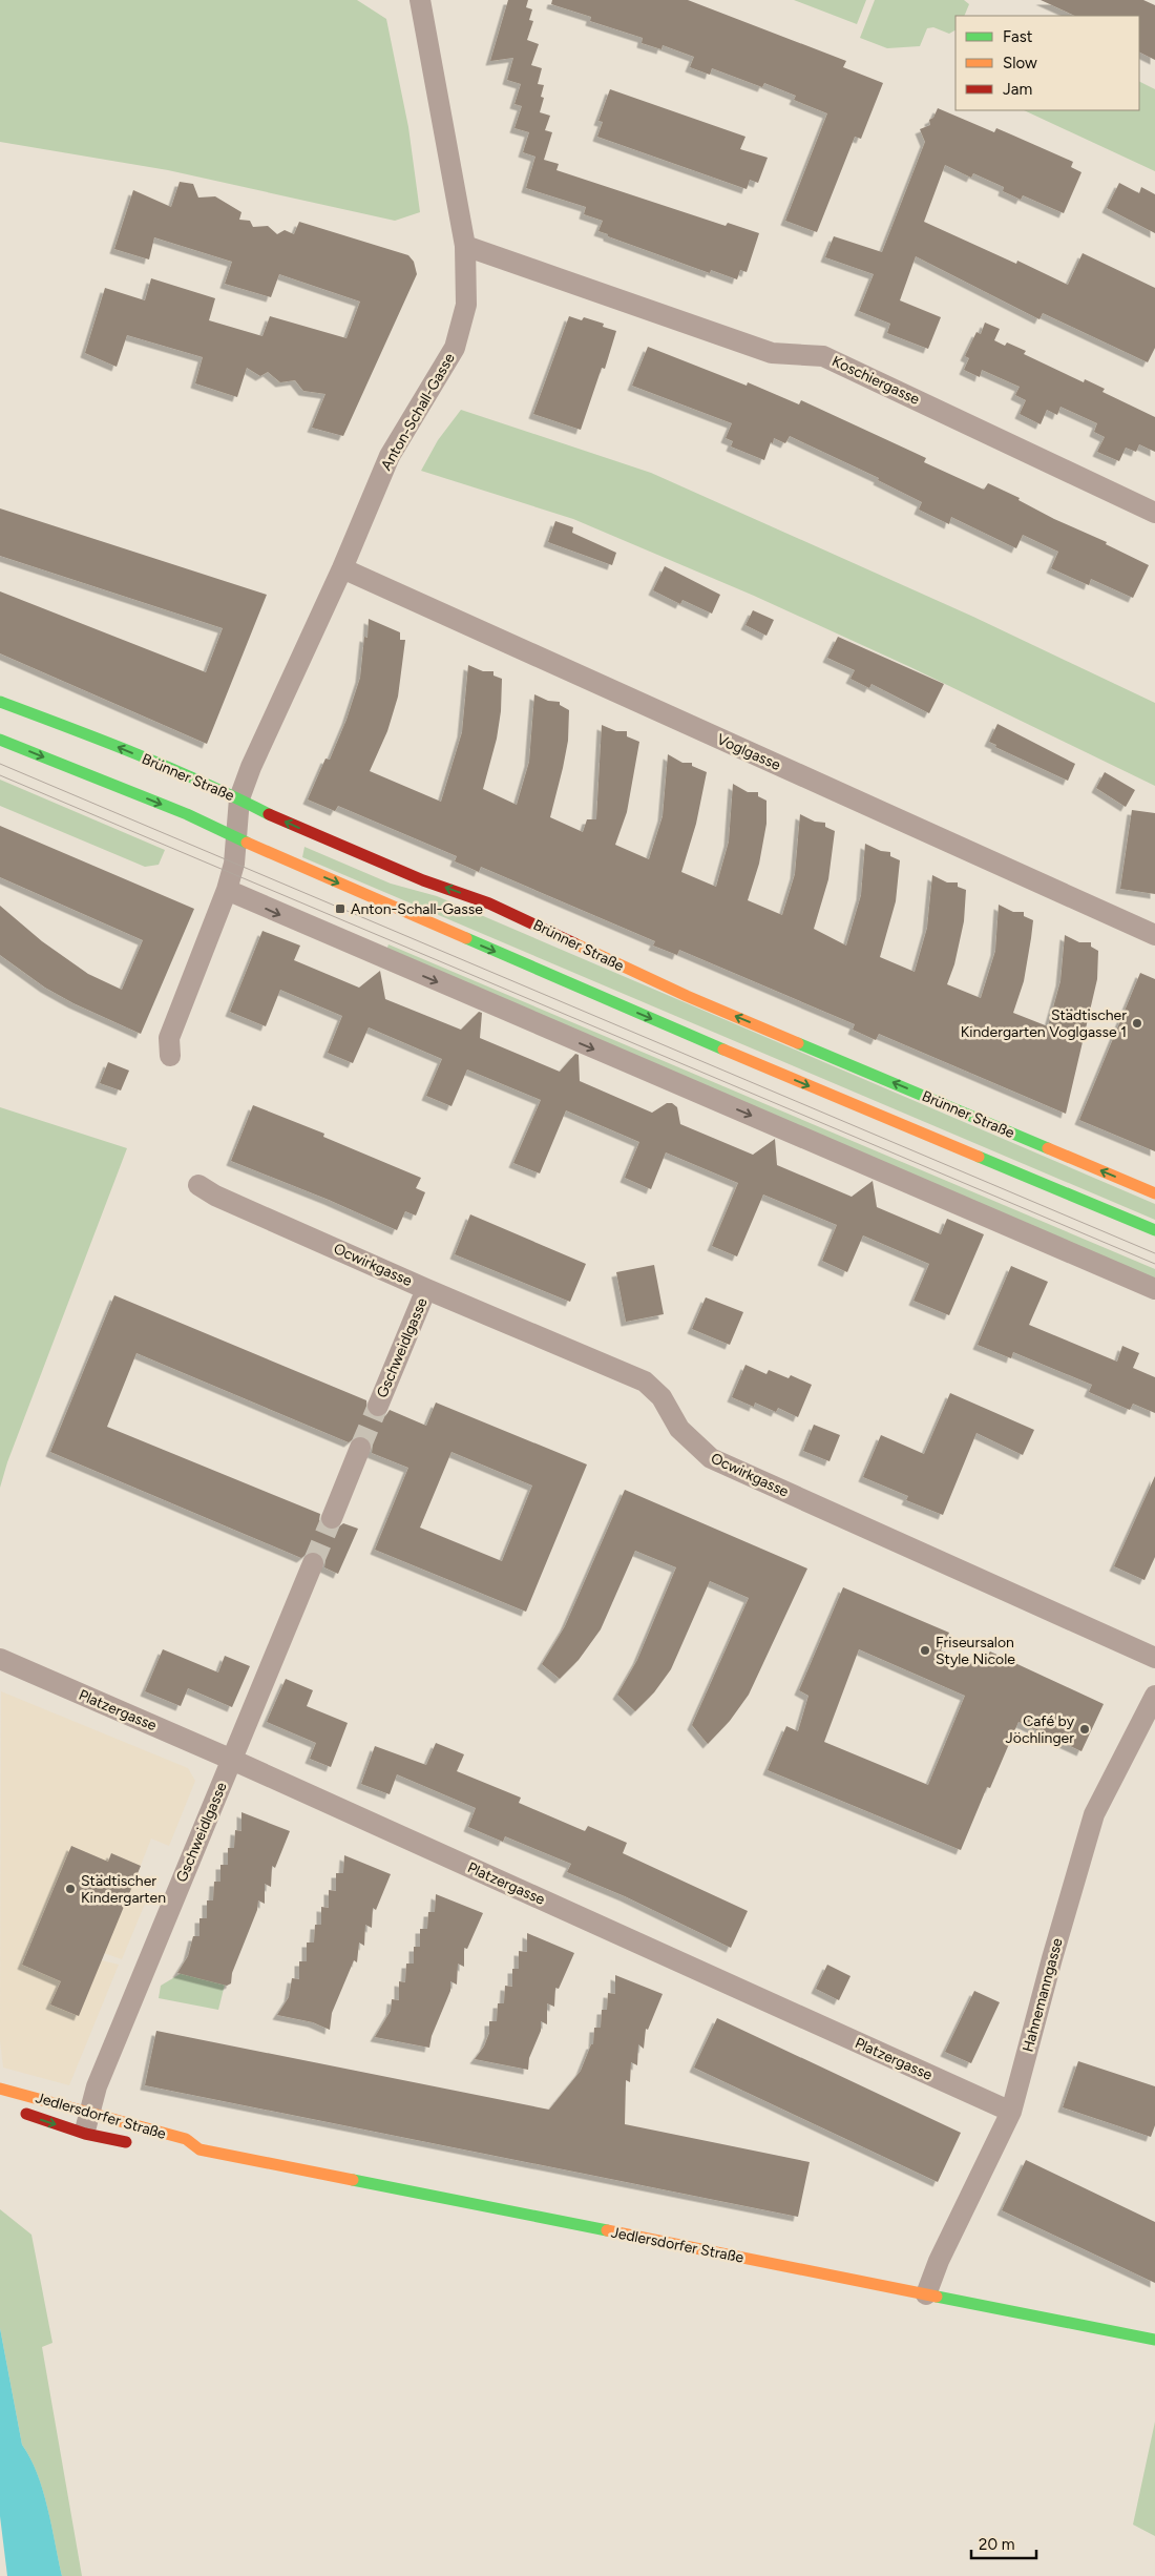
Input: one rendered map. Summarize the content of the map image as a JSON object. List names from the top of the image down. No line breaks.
{"streets":{"main road":["Brünner Straße","Jedlersdorfer Straße"],"street":["Koschiergasse","Anton-Schall-Gasse","Voglgasse","Ocwirkgasse","Gschweidlgasse","Platzergasse","Hahnemanngasse"]},"crossings":[["Koschiergasse","Anton-Schall-Gasse"],["Anton-Schall-Gasse","Voglgasse"],["Anton-Schall-Gasse","Brünner Straße"],["Ocwirkgasse","Gschweidlgasse"],["Gschweidlgasse","Platzergasse"],["Gschweidlgasse","Jedlersdorfer Straße"],["Platzergasse","Hahnemanngasse"],["Hahnemanngasse","Jedlersdorfer Straße"]],"places":{"transit":["Anton-Schall-Gasse"],"other":["Städtischer Kindergarten Voglgasse 1","Friseursalon Style Nicole","Café by Jöchlinger","Städtischer Kindergarten"]},"legend":["Fast","Slow","Jam"],"scale_bar":"20 m"}
